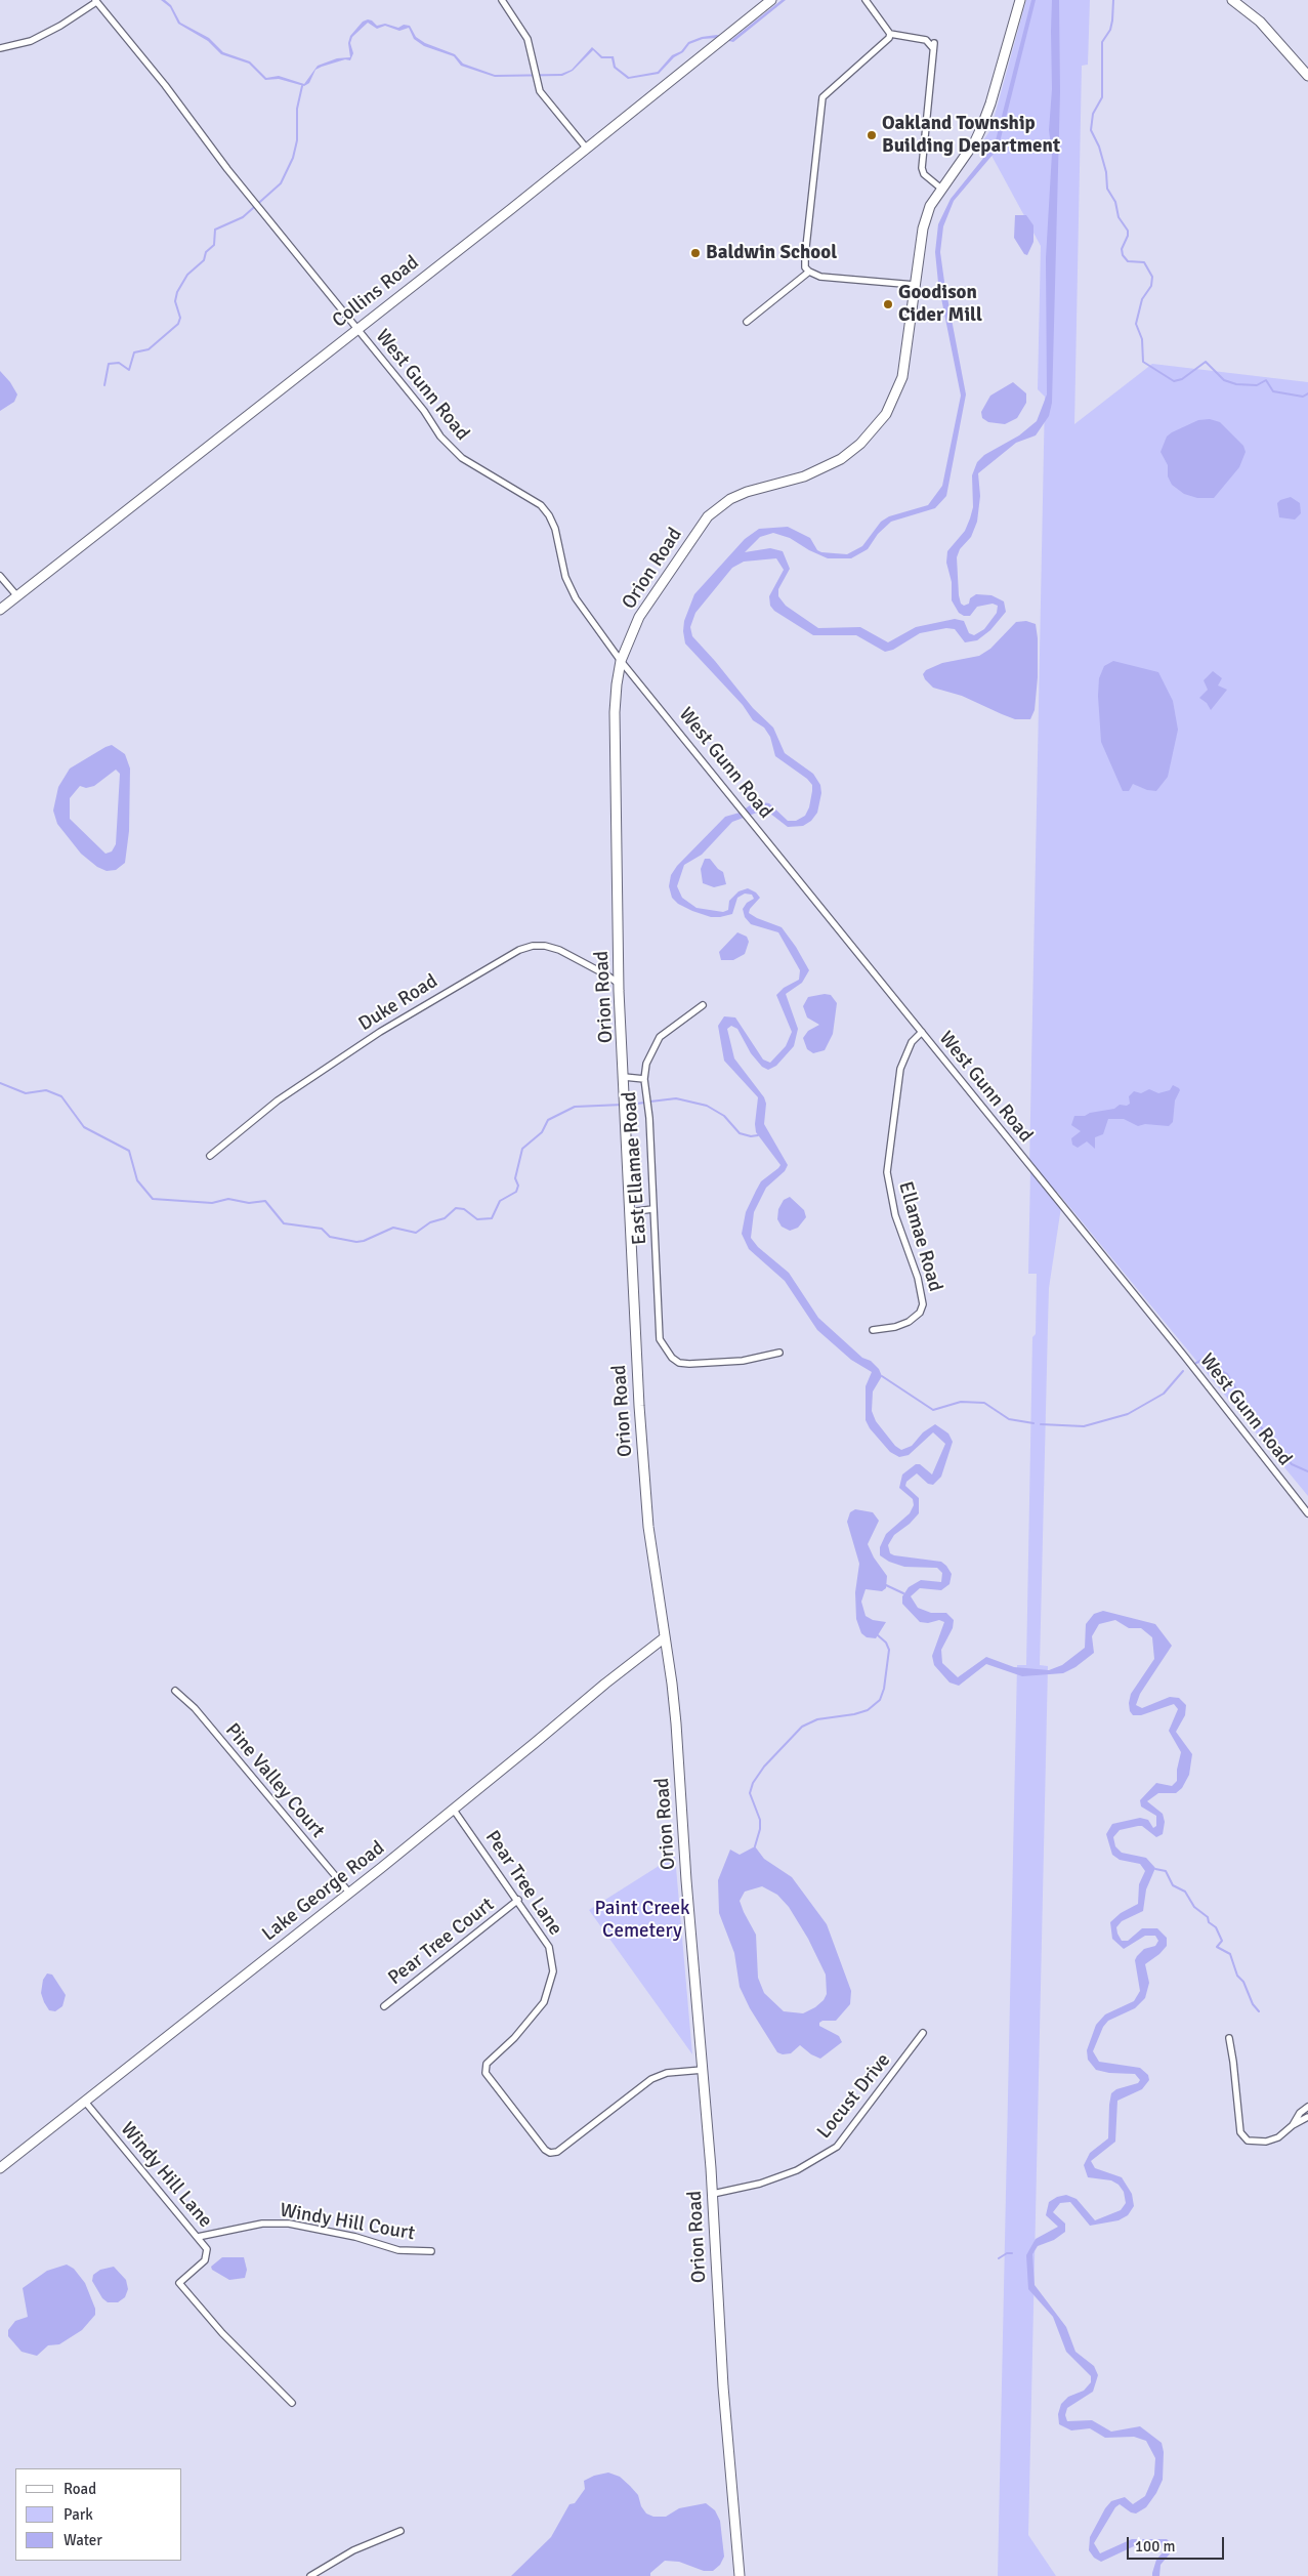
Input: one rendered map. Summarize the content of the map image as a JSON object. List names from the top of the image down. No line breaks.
{"streets":{"street":["Collins Road","West Gunn Road","Orion Road","Duke Road","East Ellamae Road","Ellamae Road","Pine Valley Court","Pear Tree Lane","Lake George Road","Pear Tree Court","Locust Drive","Windy Hill Lane","Windy Hill Court"]},"crossings":[["Collins Road","West Gunn Road"],["West Gunn Road","Orion Road"],["West Gunn Road","Ellamae Road"],["Orion Road","Duke Road"],["Orion Road","Pear Tree Lane"],["Orion Road","Lake George Road"],["Orion Road","Locust Drive"],["Pine Valley Court","Lake George Road"],["Pear Tree Lane","Lake George Road"],["Pear Tree Lane","Pear Tree Court"],["Lake George Road","Windy Hill Lane"],["Windy Hill Lane","Windy Hill Court"]],"parks":["Paint Creek Cemetery"],"places":["Oakland Township Building Department","Baldwin School","Goodison Cider Mill"],"legend":["Road","Park","Water"],"scale_bar":"100 m"}
